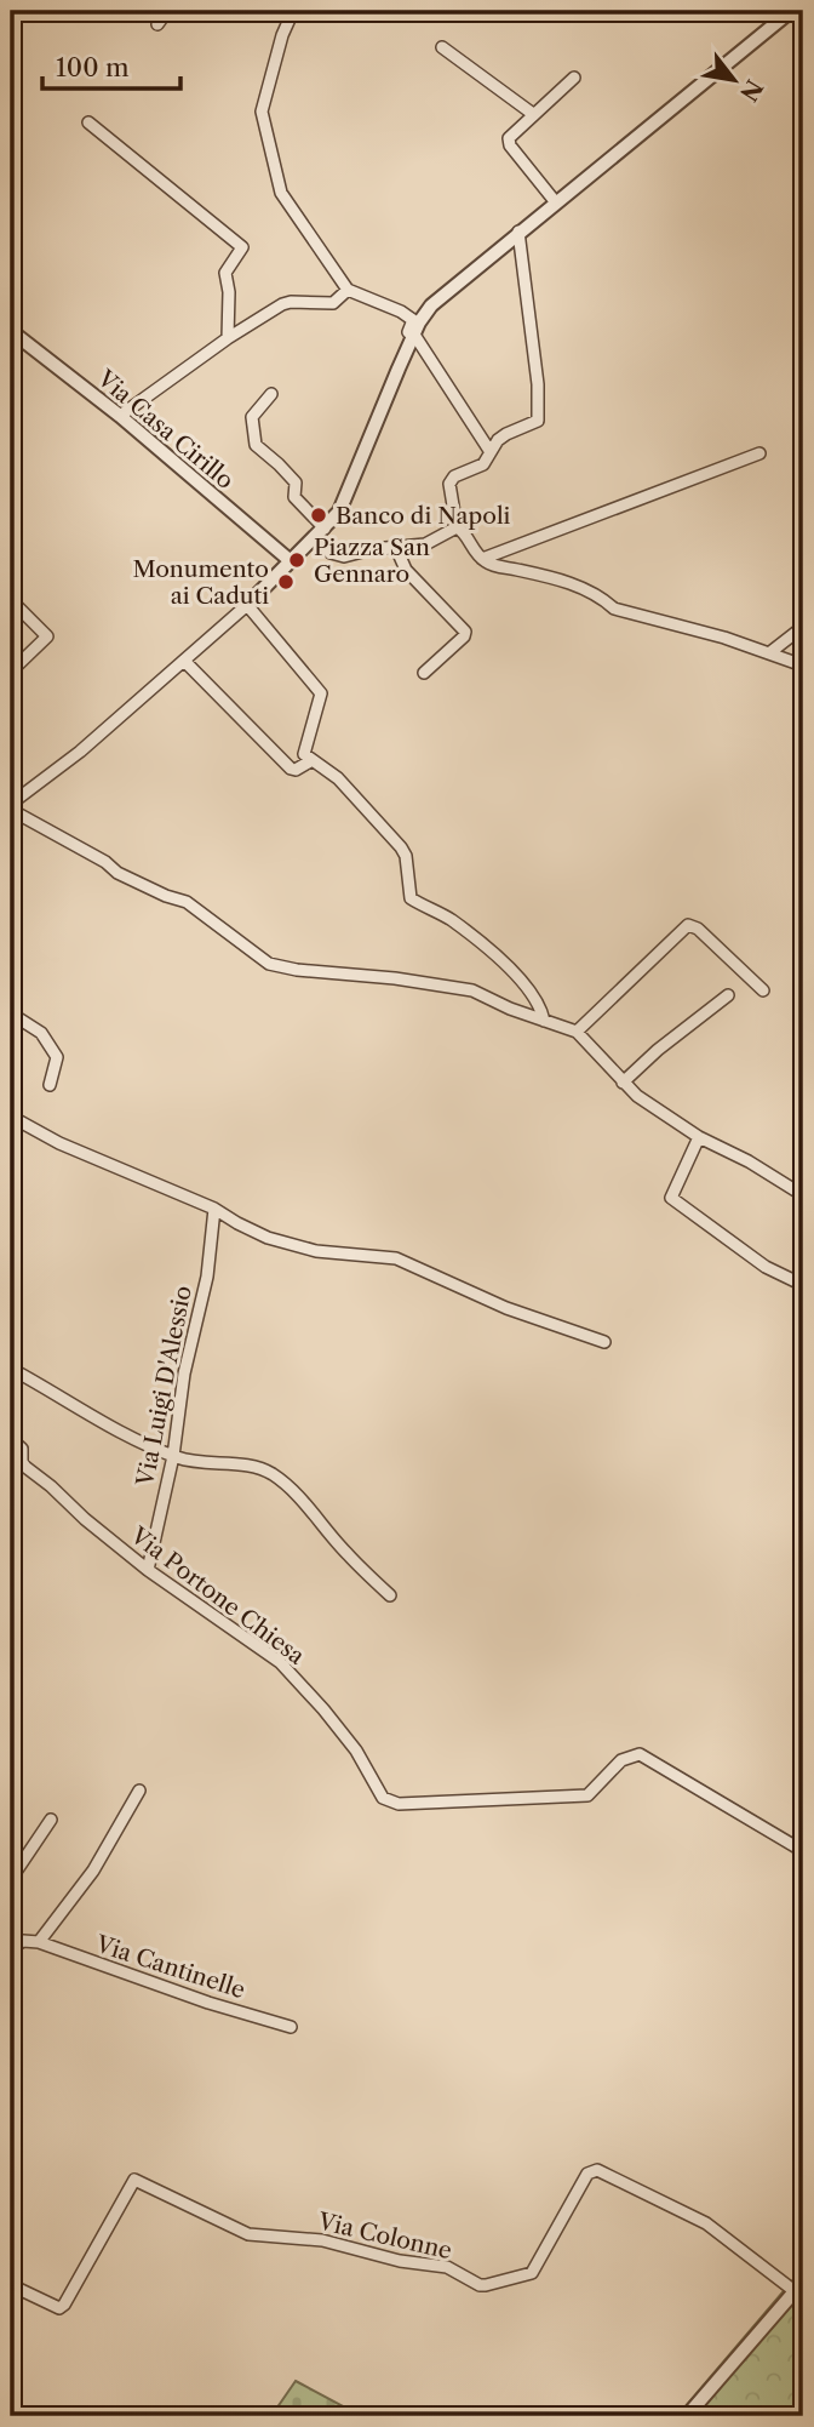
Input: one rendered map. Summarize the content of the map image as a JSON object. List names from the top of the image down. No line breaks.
{"streets":{"street":["Via Casa Cirillo","Via Luigi D'Alessio","Via Portone Chiesa","Via Cantinelle","Via Colonne"]},"crossings":[["Via Luigi D'Alessio","Via Portone Chiesa"]],"places":["Banco di Napoli","Piazza San Gennaro","Monumento ai Caduti"],"scale_bar":"100 m","north":"bottom right"}
